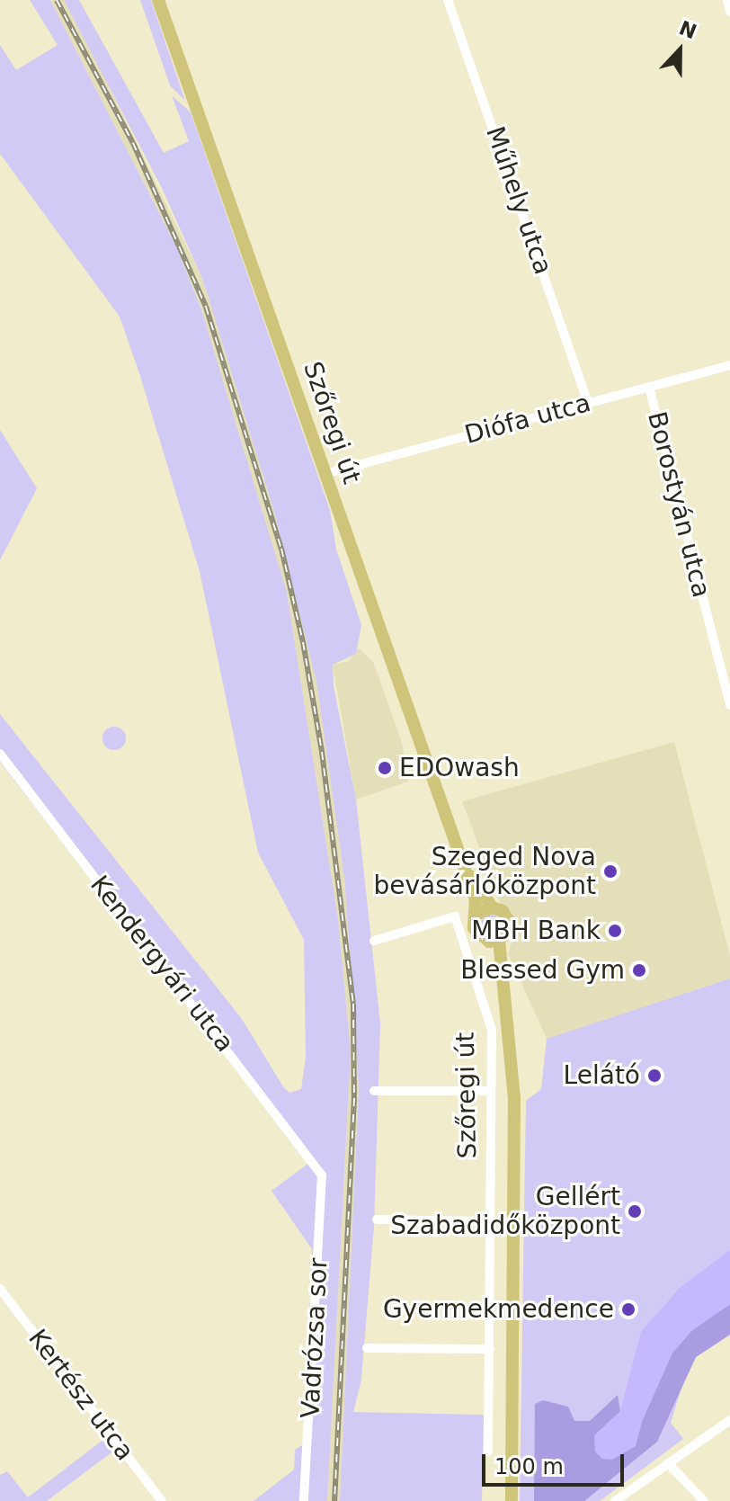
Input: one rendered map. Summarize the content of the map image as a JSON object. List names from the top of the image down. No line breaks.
{"streets":{"main road":["Szőregi út"],"street":["Műhely utca","Diófa utca","Borostyán utca","Kendergyári utca","Vadrózsa sor","Kertész utca"]},"crossings":[["Műhely utca","Diófa utca"],["Diófa utca","Szőregi út"],["Diófa utca","Borostyán utca"],["Kendergyári utca","Vadrózsa sor"]],"places":["EDOwash","Szeged Nova bevásárlóközpont","MBH Bank","Blessed Gym","Lelátó","Gellért Szabadidőközpont","Gyermekmedence"],"scale_bar":"100 m","north":"top"}
